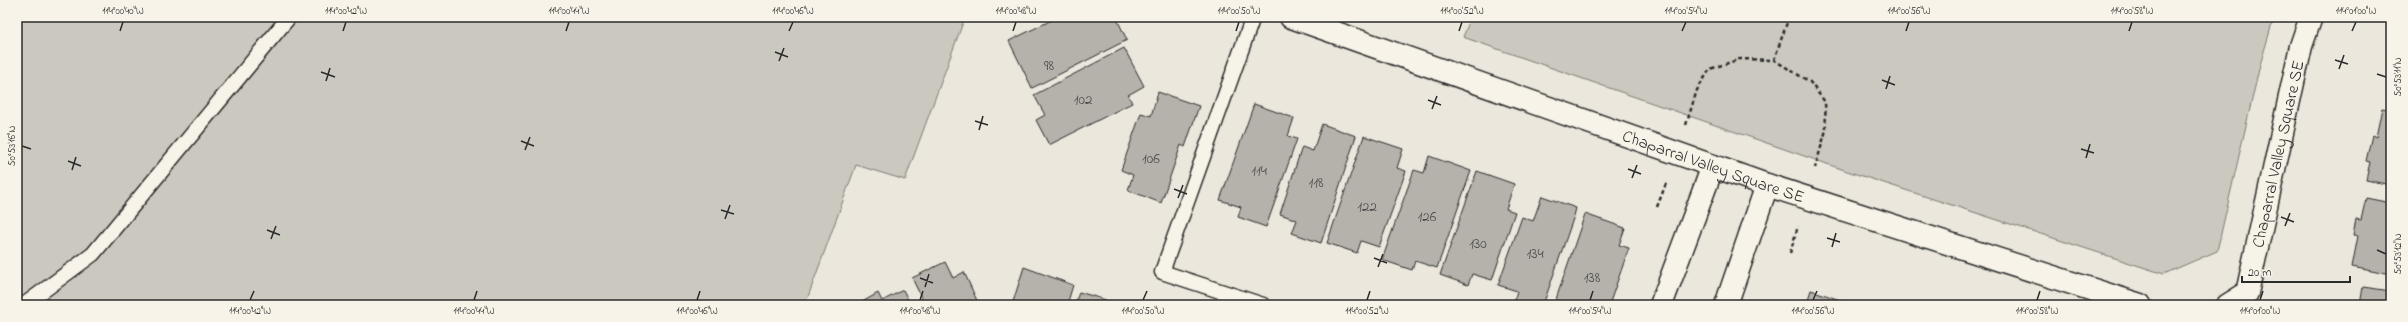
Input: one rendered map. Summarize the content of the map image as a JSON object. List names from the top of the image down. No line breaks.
{"streets":{"street":["Chaparral Valley Square SE"]},"house_numbers":["98","102","106","114","118","122","126","130","134","138"],"scale_bar":"20 m","coordinates":["114°00'40\"W","114°00'42\"W","114°00'44\"W","114°00'46\"W","114°00'48\"W","114°00'50\"W","114°00'52\"W","114°00'54\"W","114°00'56\"W","114°00'58\"W","114°01'00\"W","50°53'11\"N","50°53'16\"N","50°53'12\"N"]}
